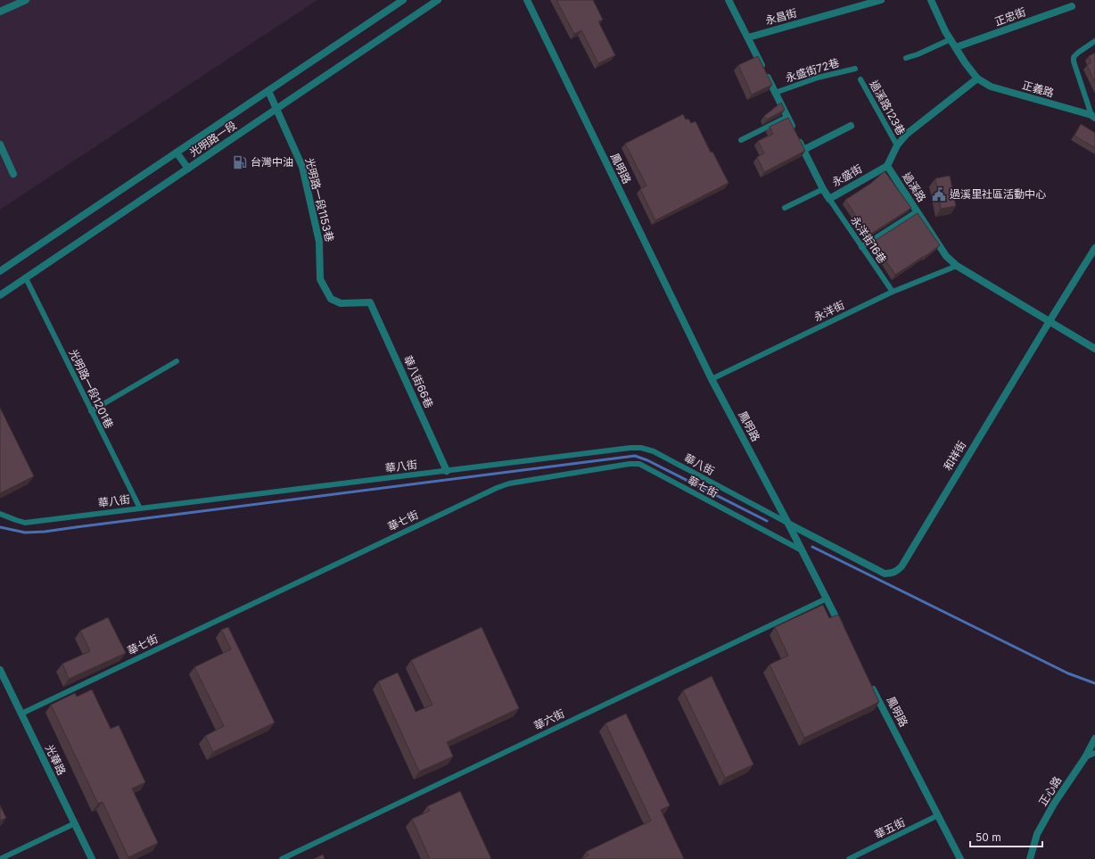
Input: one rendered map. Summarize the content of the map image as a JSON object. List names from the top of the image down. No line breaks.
{"streets":{"street":["永昌街","正忠街","正義路","光明路一段","鳳明路","永盛街","過溪路","光明路一段1153巷","華八街66巷","和祥街","光華路","正心路"],"lane":["永盛街72巷","過溪路123巷","永洋街16巷","永洋街","光明路一段1201巷","華八街","華七街","華六街","華五街"]},"crossings":[["永昌街","永盛街"],["永盛街72巷","永盛街"],["光明路一段","光明路一段1153巷"],["光明路一段","光明路一段1201巷"],["鳳明路","永洋街"],["鳳明路","和祥街"],["鳳明路","華八街"],["鳳明路","華七街"],["鳳明路","華六街"],["鳳明路","華五街"],["永盛街","過溪路"],["永盛街","永洋街16巷"],["過溪路","永洋街"],["過溪路","和祥街"],["光明路一段1153巷","華八街66巷"],["永洋街16巷","永洋街"],["華八街66巷","華八街"],["光明路一段1201巷","華八街"],["和祥街","華八街"],["華七街","光華路"]],"places":{"fuel station":["台灣中油"],"public building":["過溪里社區活動中心"]},"scale_bar":"50 m"}
